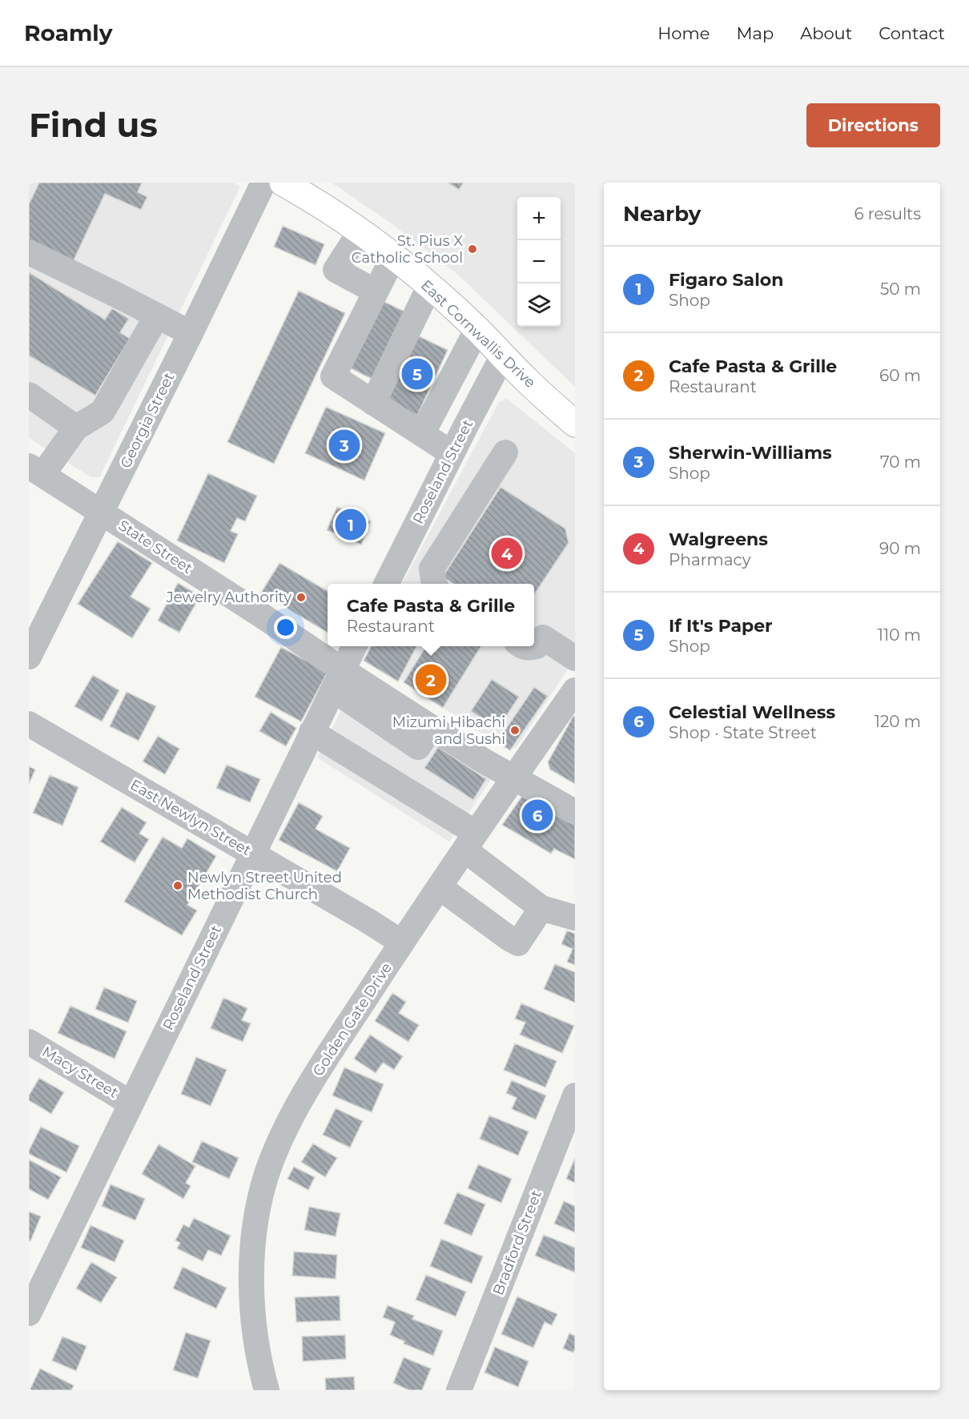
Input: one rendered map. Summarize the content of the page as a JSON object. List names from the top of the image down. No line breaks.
{"streets":{"main road":["East Cornwallis Drive"],"street":["Georgia Street","Roseland Street","State Street","East Newlyn Street","Golden Gate Drive","Macy Street","Bradford Street"]},"crossings":[["East Cornwallis Drive","Roseland Street"],["Georgia Street","State Street"],["Roseland Street","State Street"],["Roseland Street","East Newlyn Street"],["Roseland Street","Macy Street"],["State Street","Golden Gate Drive"],["East Newlyn Street","Golden Gate Drive"]],"places":["St. Pius X Catholic School","Jewelry Authority","Mizumi Hibachi and Sushi","Newlyn Street United Methodist Church"],"page":{"header":"Roamly","nav":["Home","Map","About","Contact"],"buttons":"Directions","title":"Find us","heading":["Nearby","6 results"],"map_buttons":["+","−"],"list":[{"mark":"1","name":"Figaro Salon","note":"Shop","value":"50 m"},{"mark":"2","name":"Cafe Pasta & Grille","note":"Restaurant","value":"60 m"},{"mark":"3","name":"Sherwin-Williams","note":"Shop","value":"70 m"},{"mark":"4","name":"Walgreens","note":"Pharmacy","value":"90 m"},{"mark":"5","name":"If It's Paper","note":"Shop","value":"110 m"},{"mark":"6","name":"Celestial Wellness","note":"Shop · State Street","value":"120 m"}],"pins":["5","3","1","4","2","6"],"popup":["Cafe Pasta & Grille","Restaurant"]}}
